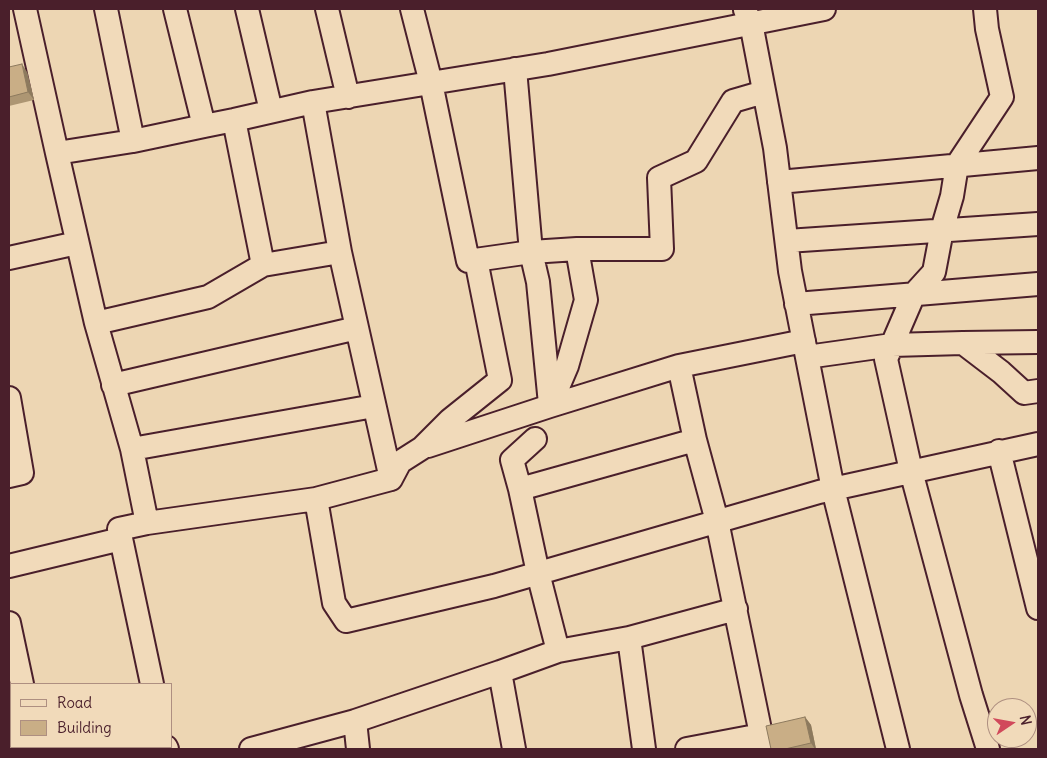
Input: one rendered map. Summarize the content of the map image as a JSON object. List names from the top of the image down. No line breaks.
{"legend":["Road","Building"],"north":"right"}
